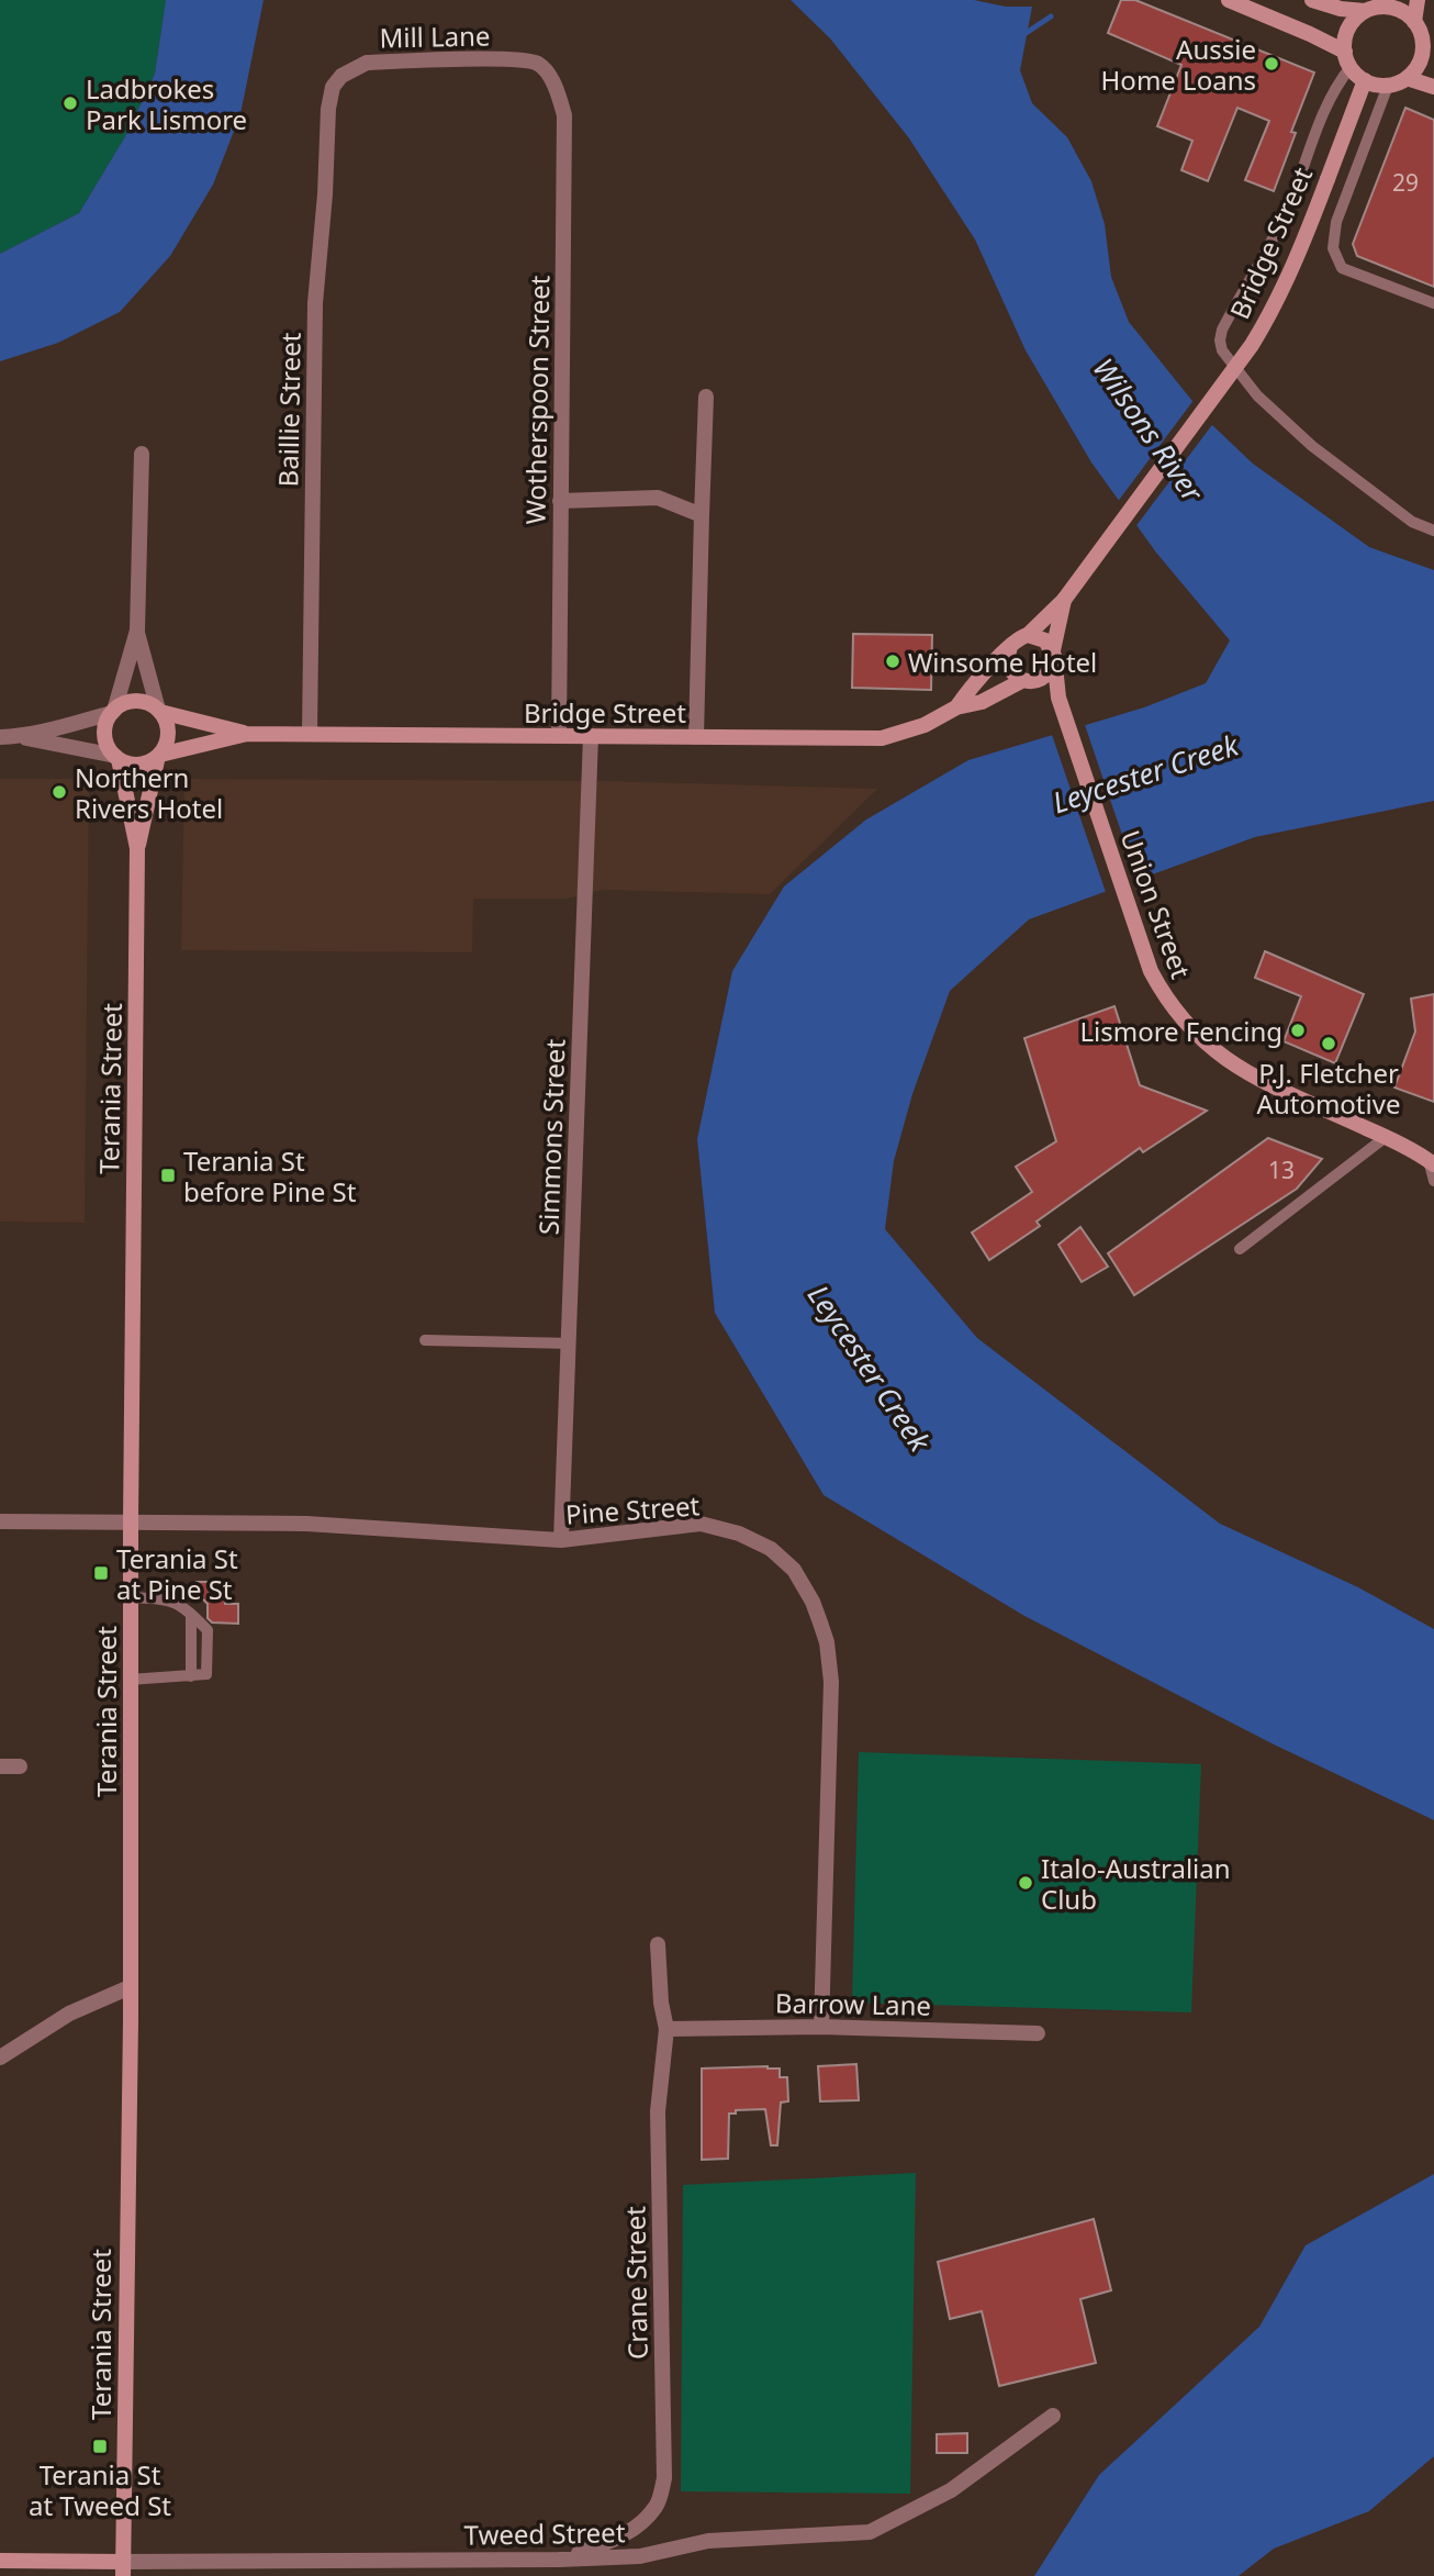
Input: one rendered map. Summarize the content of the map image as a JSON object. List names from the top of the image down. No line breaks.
{"streets":{"main road":["Bridge Street","Union Street","Terania Street","Tweed Street"],"street":["Mill Lane","Wotherspoon Street","Baillie Street","Simmons Street","Pine Street","Barrow Lane","Crane Street"]},"crossings":[["Mill Lane","Wotherspoon Street"],["Mill Lane","Baillie Street"],["Bridge Street","Wotherspoon Street"],["Bridge Street","Baillie Street"],["Bridge Street","Union Street"],["Bridge Street","Terania Street"],["Bridge Street","Simmons Street"],["Terania Street","Pine Street"],["Terania Street","Tweed Street"],["Simmons Street","Pine Street"],["Pine Street","Barrow Lane"],["Barrow Lane","Crane Street"],["Crane Street","Tweed Street"]],"water":["Wilsons River","Leycester Creek"],"places":{"other":["Aussie Home Loans","Ladbrokes Park Lismore","Winsome Hotel","Northern Rivers Hotel","Lismore Fencing","P.J. Fletcher Automotive","Italo-Australian Club"],"transit":["Terania St before Pine St","Terania St at Pine St","Terania St at Tweed St"]},"house_numbers":["29","13"]}
